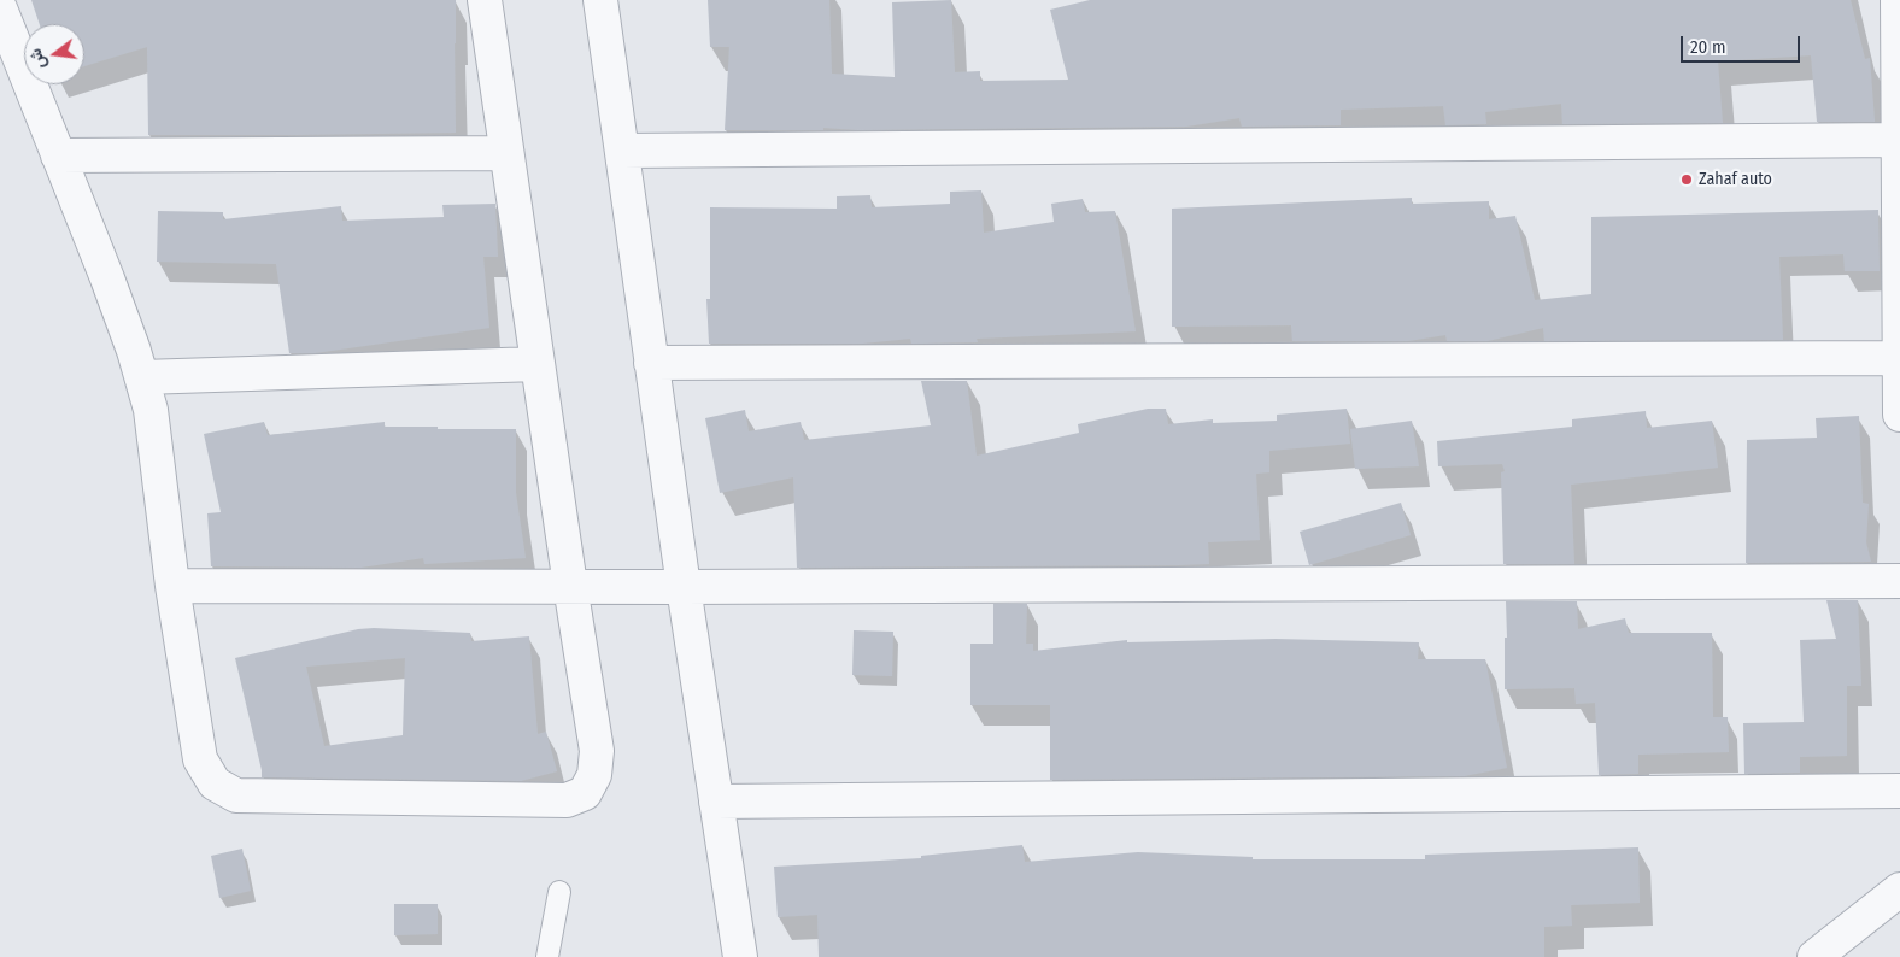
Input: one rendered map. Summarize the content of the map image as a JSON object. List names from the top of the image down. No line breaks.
{"places":["Zahaf auto"],"scale_bar":"20 m","north":"left"}
